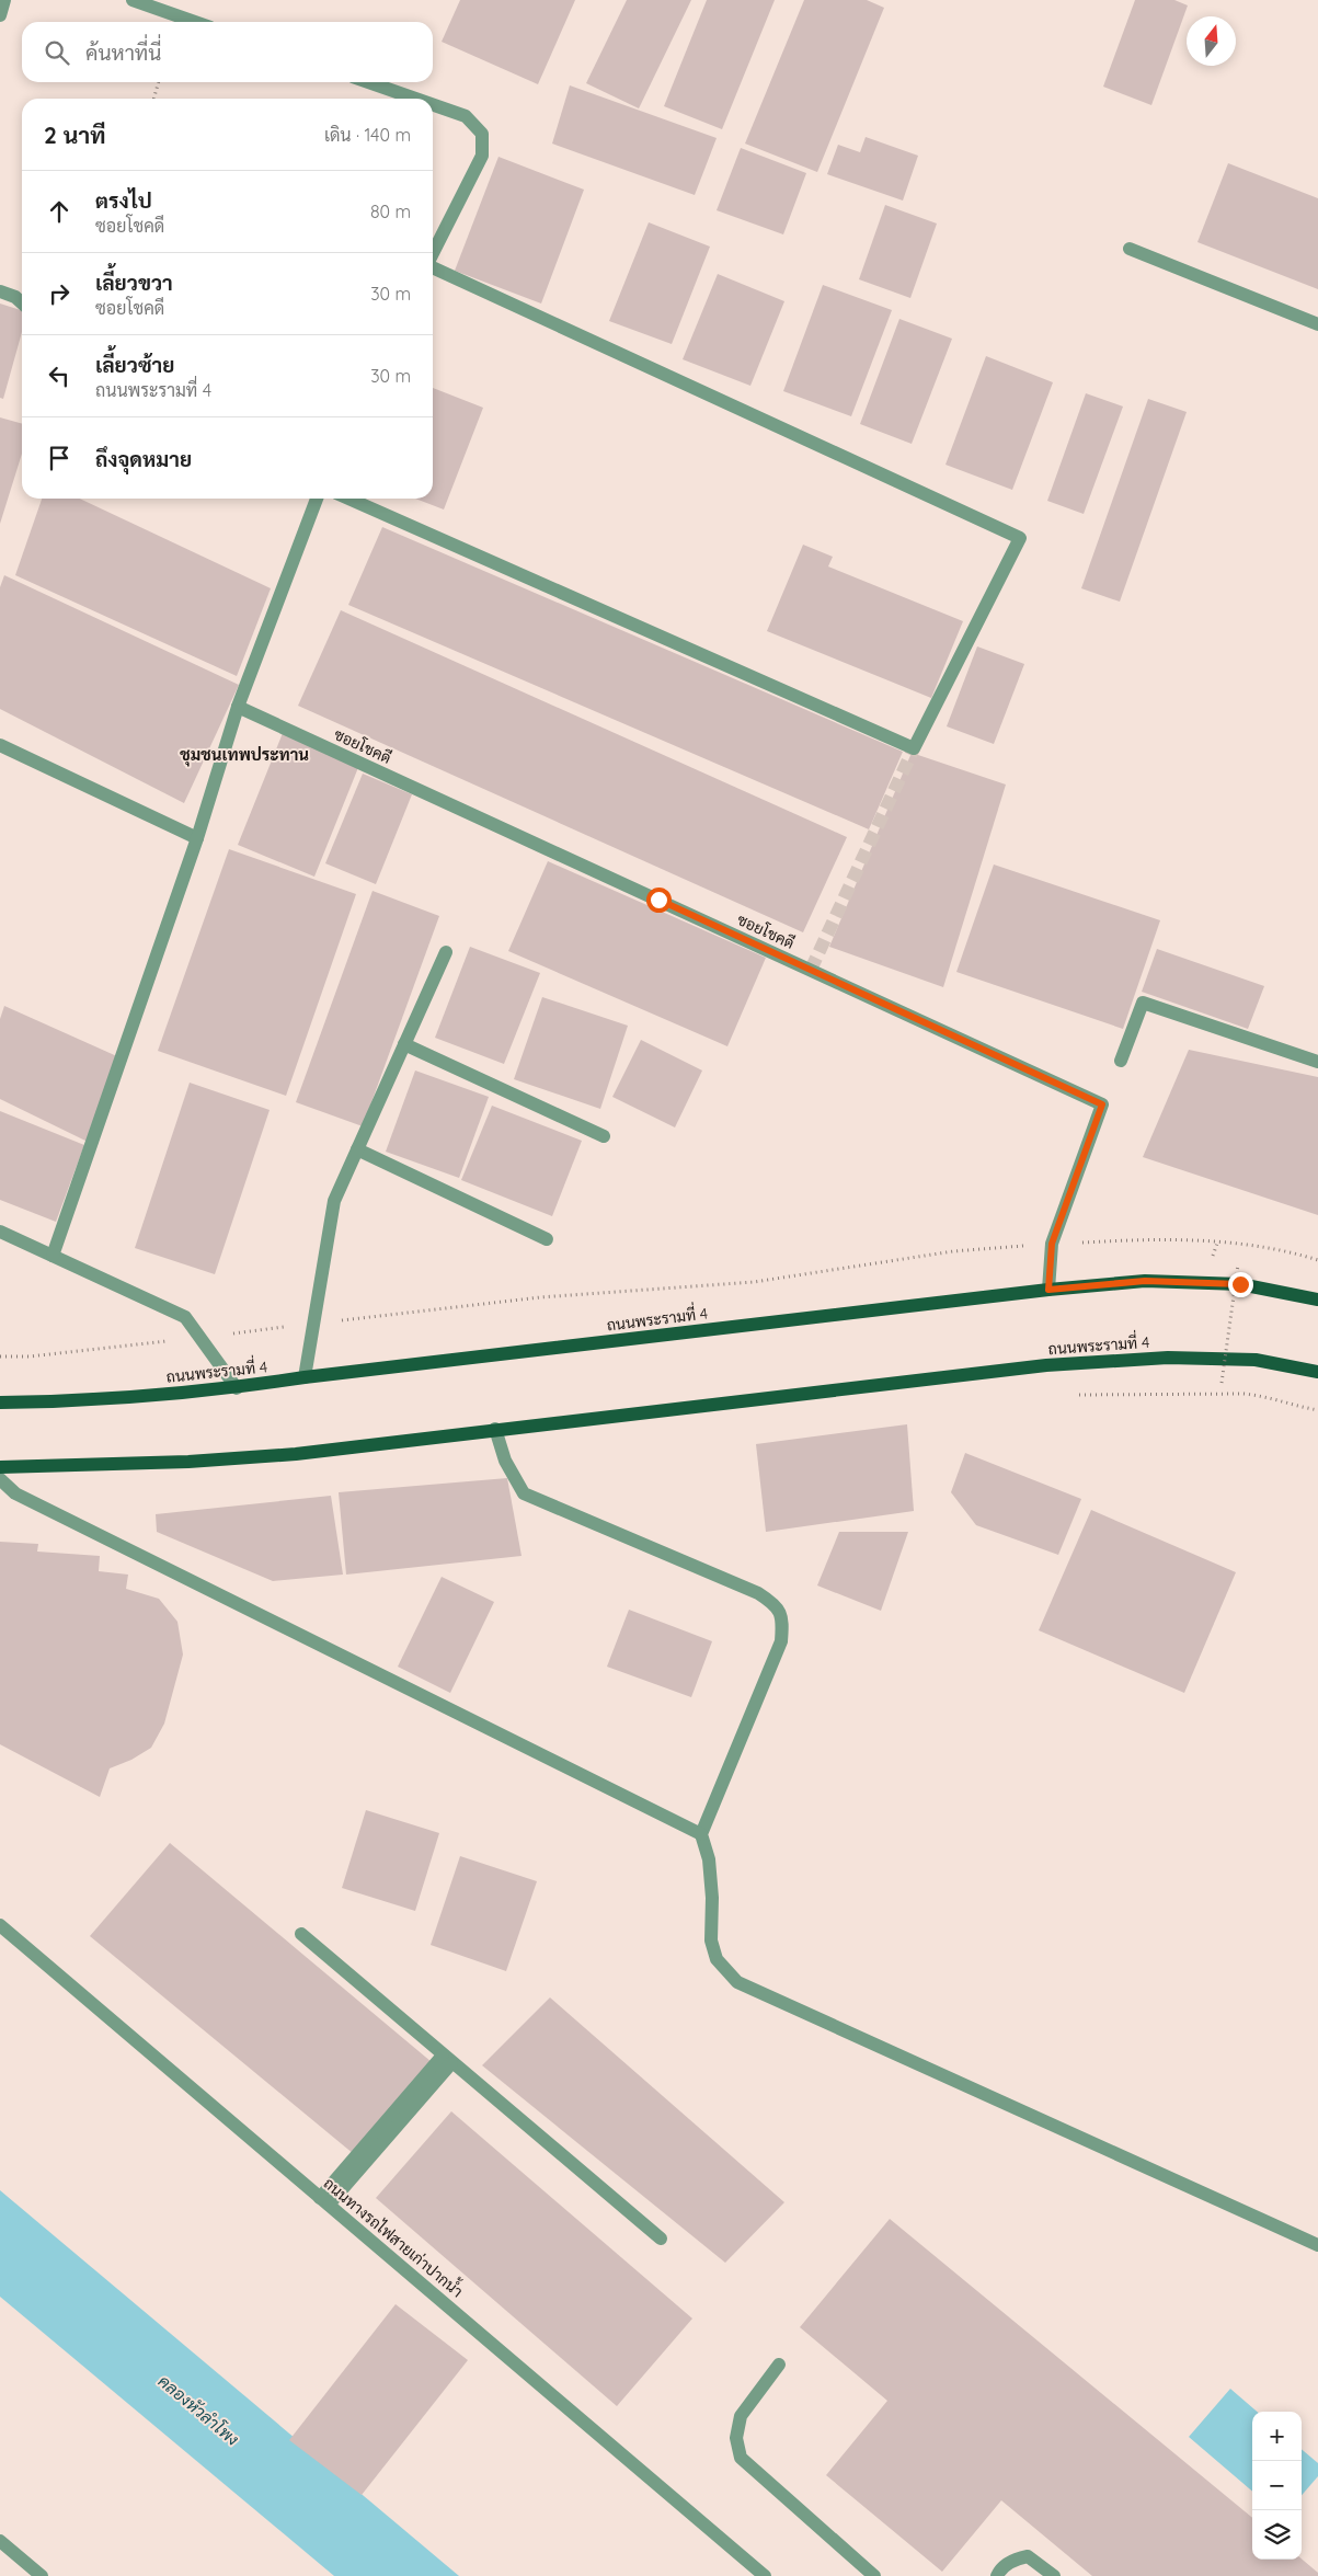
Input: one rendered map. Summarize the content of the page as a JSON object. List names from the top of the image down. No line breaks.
{"streets":{"main road":["ถนนพระรามที่ 4"],"street":["ซอยโชคดี","ถนนทางรถไฟสายเก่าปากน้ำ"]},"crossings":[["ซอยโชคดี","ถนนพระรามที่ 4"]],"districts":["ชุมชนเทพประทาน"],"water":["คลองหัวลำโพง"],"north":"top","page":{"search":"ค้นหาที่นี่","heading":["2 นาที","เดิน · 140 m"],"list":[["ตรงไป","ซอยโชคดี","80 m"],["เลี้ยวขวา","ซอยโชคดี","30 m"],["เลี้ยวซ้าย","ถนนพระรามที่ 4","30 m"],"ถึงจุดหมาย"],"map_buttons":["+","−"]}}
